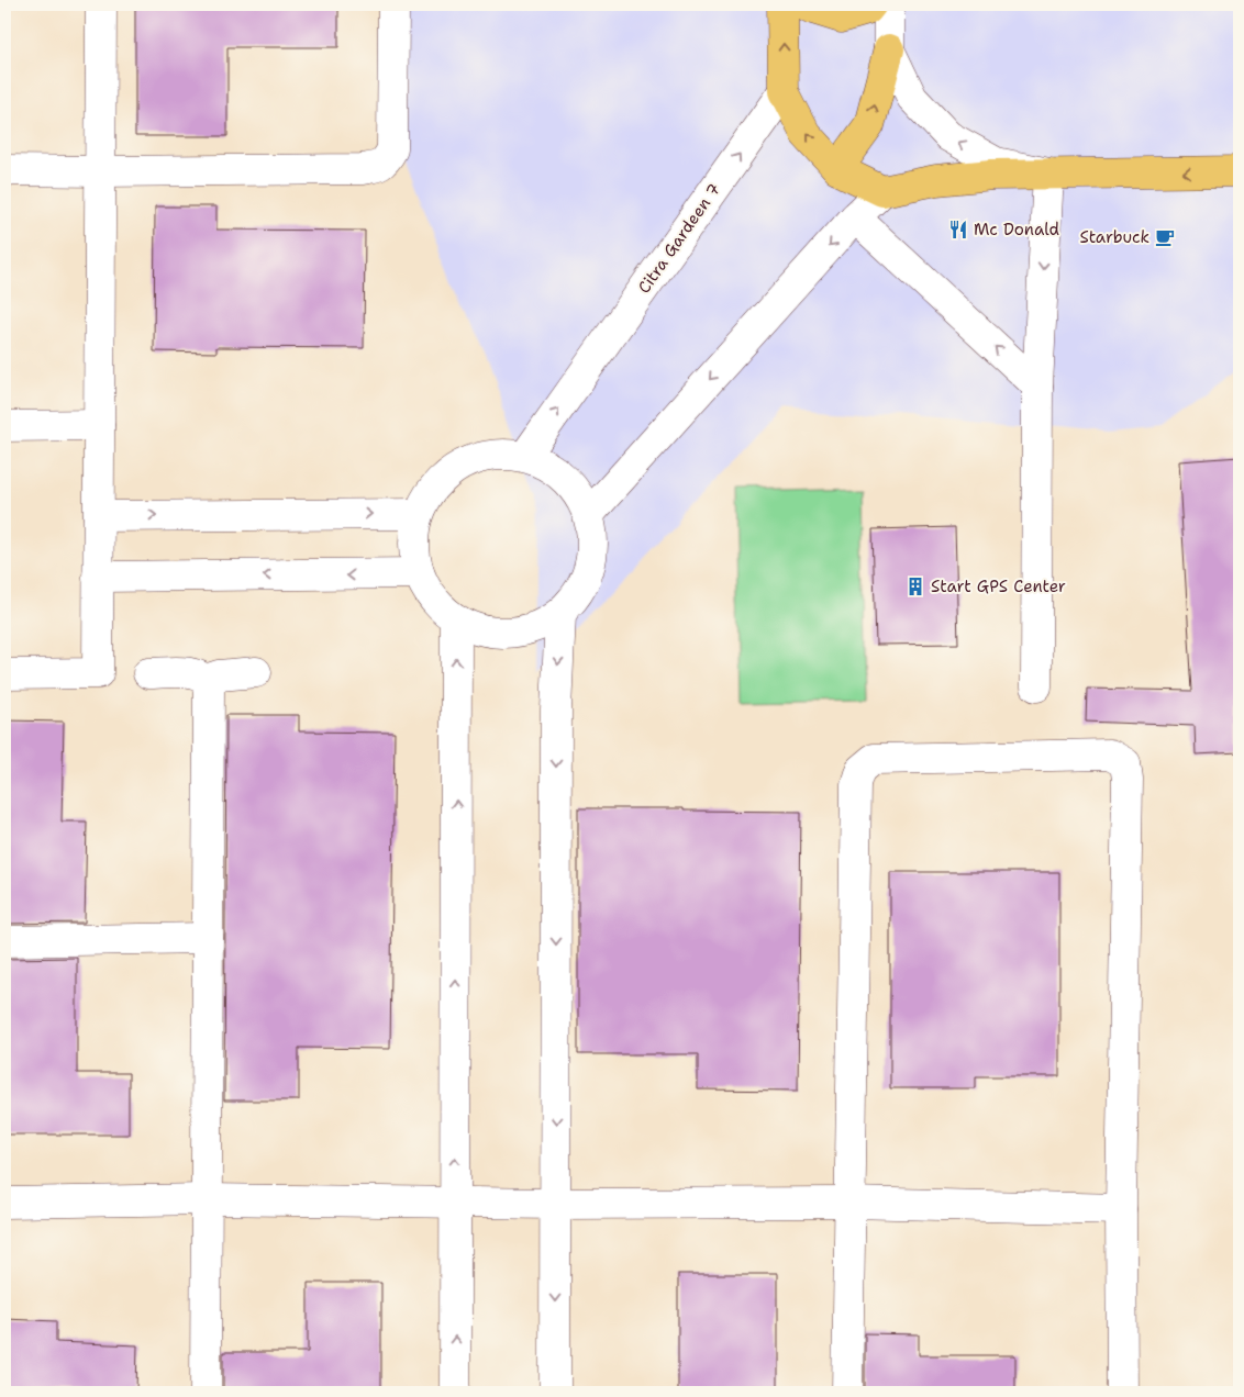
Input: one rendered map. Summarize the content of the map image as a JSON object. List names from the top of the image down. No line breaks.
{"streets":{"street":["Citra Gardeen 7"]},"places":{"restaurant":["Mc Donald"],"cafe":["Starbuck"],"building":["Start GPS Center"]}}
